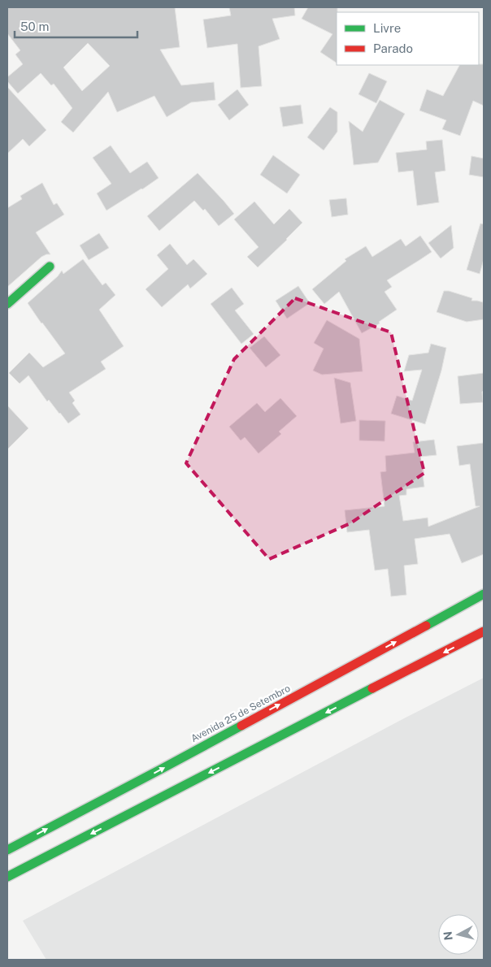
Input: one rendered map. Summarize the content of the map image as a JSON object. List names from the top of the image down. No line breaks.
{"streets":{"main road":["Avenida 25 de Setembro"]},"legend":["Livre","Parado"],"scale_bar":"50 m","north":"left"}
